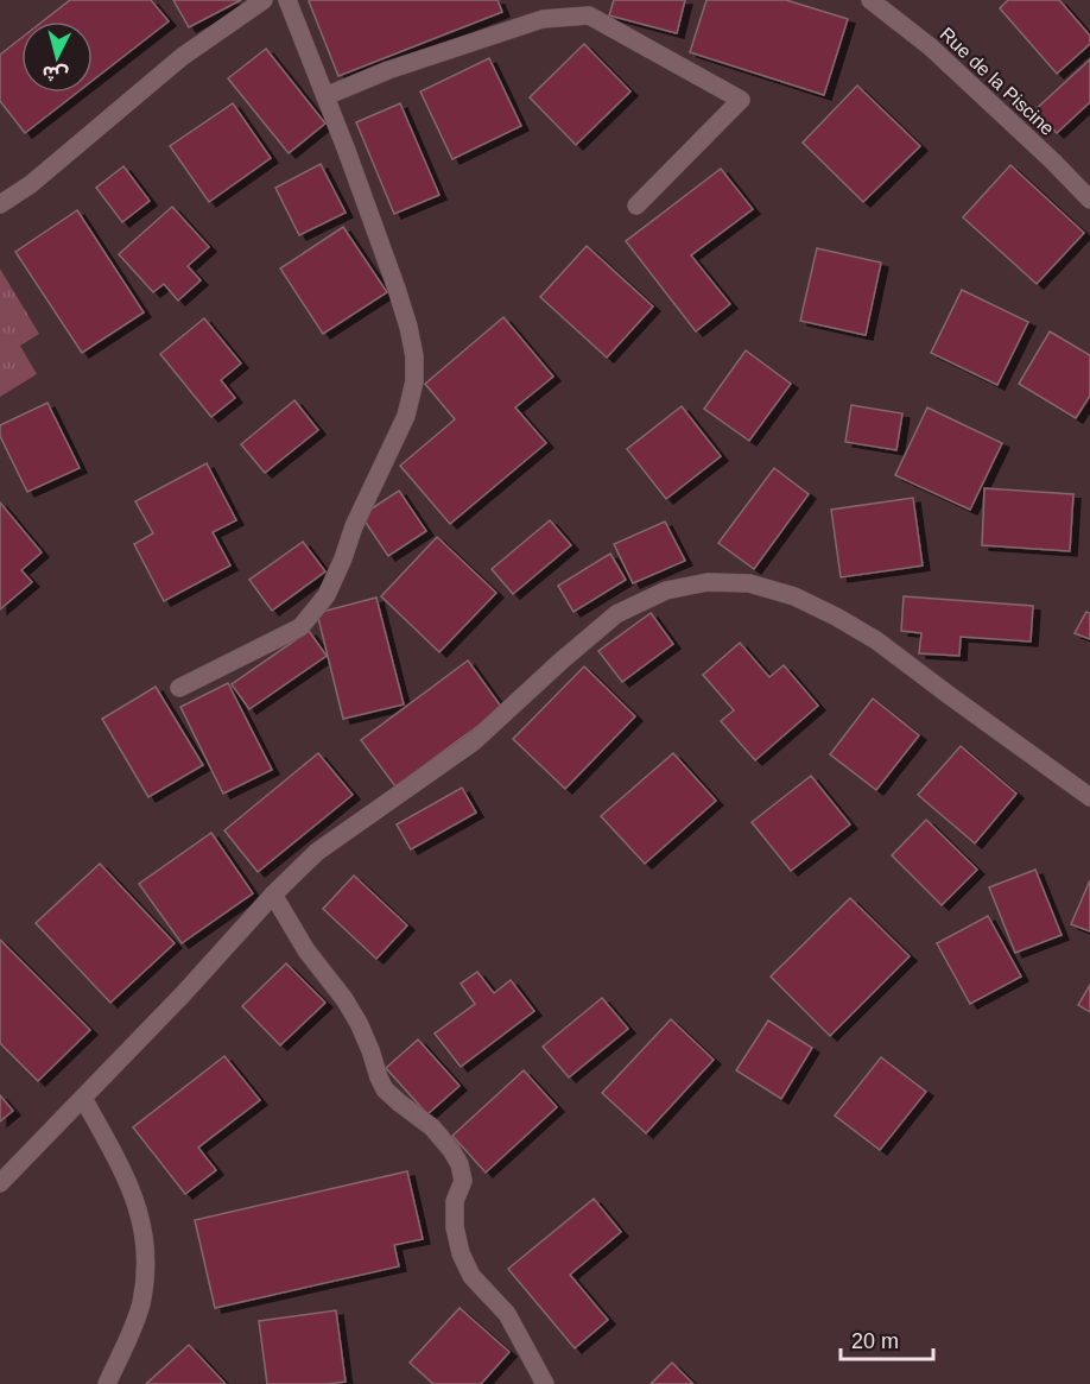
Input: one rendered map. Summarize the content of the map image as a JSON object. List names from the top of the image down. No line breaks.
{"streets":{"street":["Rue de la Piscine"]},"scale_bar":"20 m","north":"bottom"}
